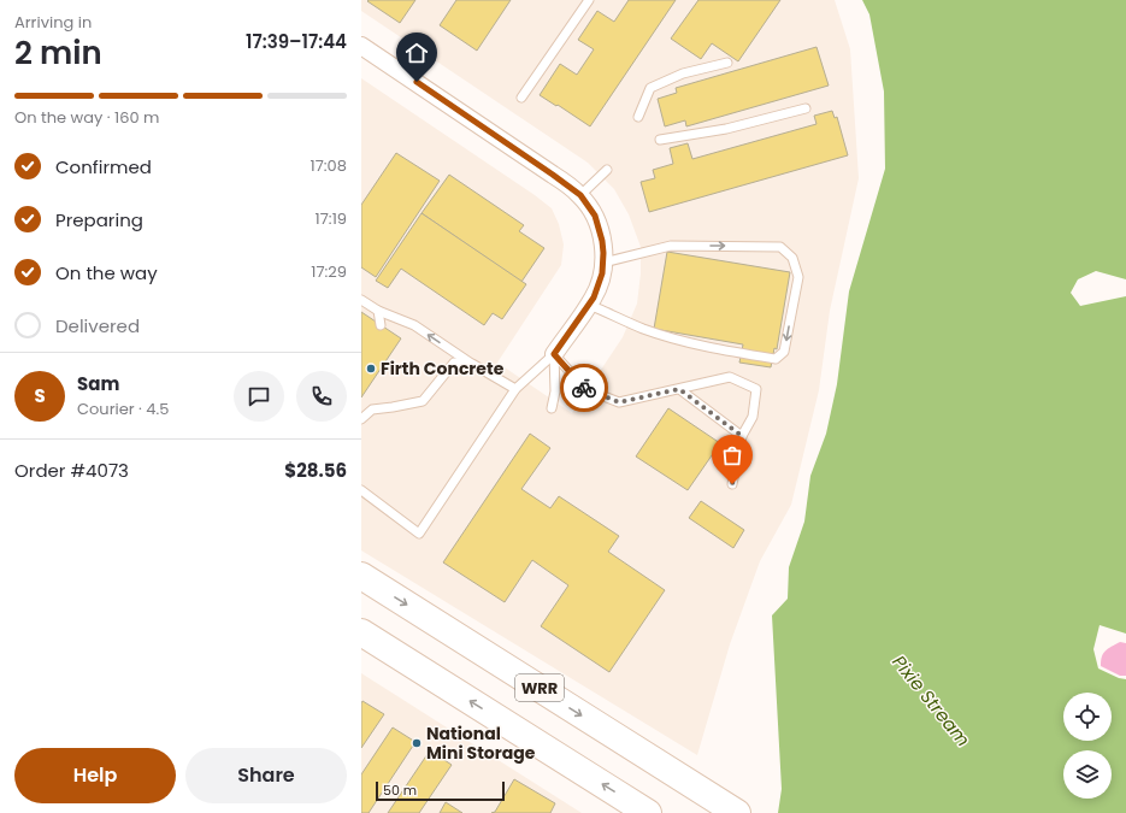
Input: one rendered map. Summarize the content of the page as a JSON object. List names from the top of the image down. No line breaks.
{"streets":{"highway":["WRR"]},"water":["Pixie Stream"],"places":["Firth Concrete","National Mini Storage"],"scale_bar":"50 m","page":{"heading":["2 min","Arriving in","17:39–17:44"],"panel":["Sam","Courier · 4.5","Order #4073","$28.56"],"bar":"On the way · 160 m","list":[["Confirmed","17:08"],["Preparing","17:19"],["On the way","17:29"],"Delivered"],"round":"S","buttons":["Help","Share"],"scale":"50 m"}}
